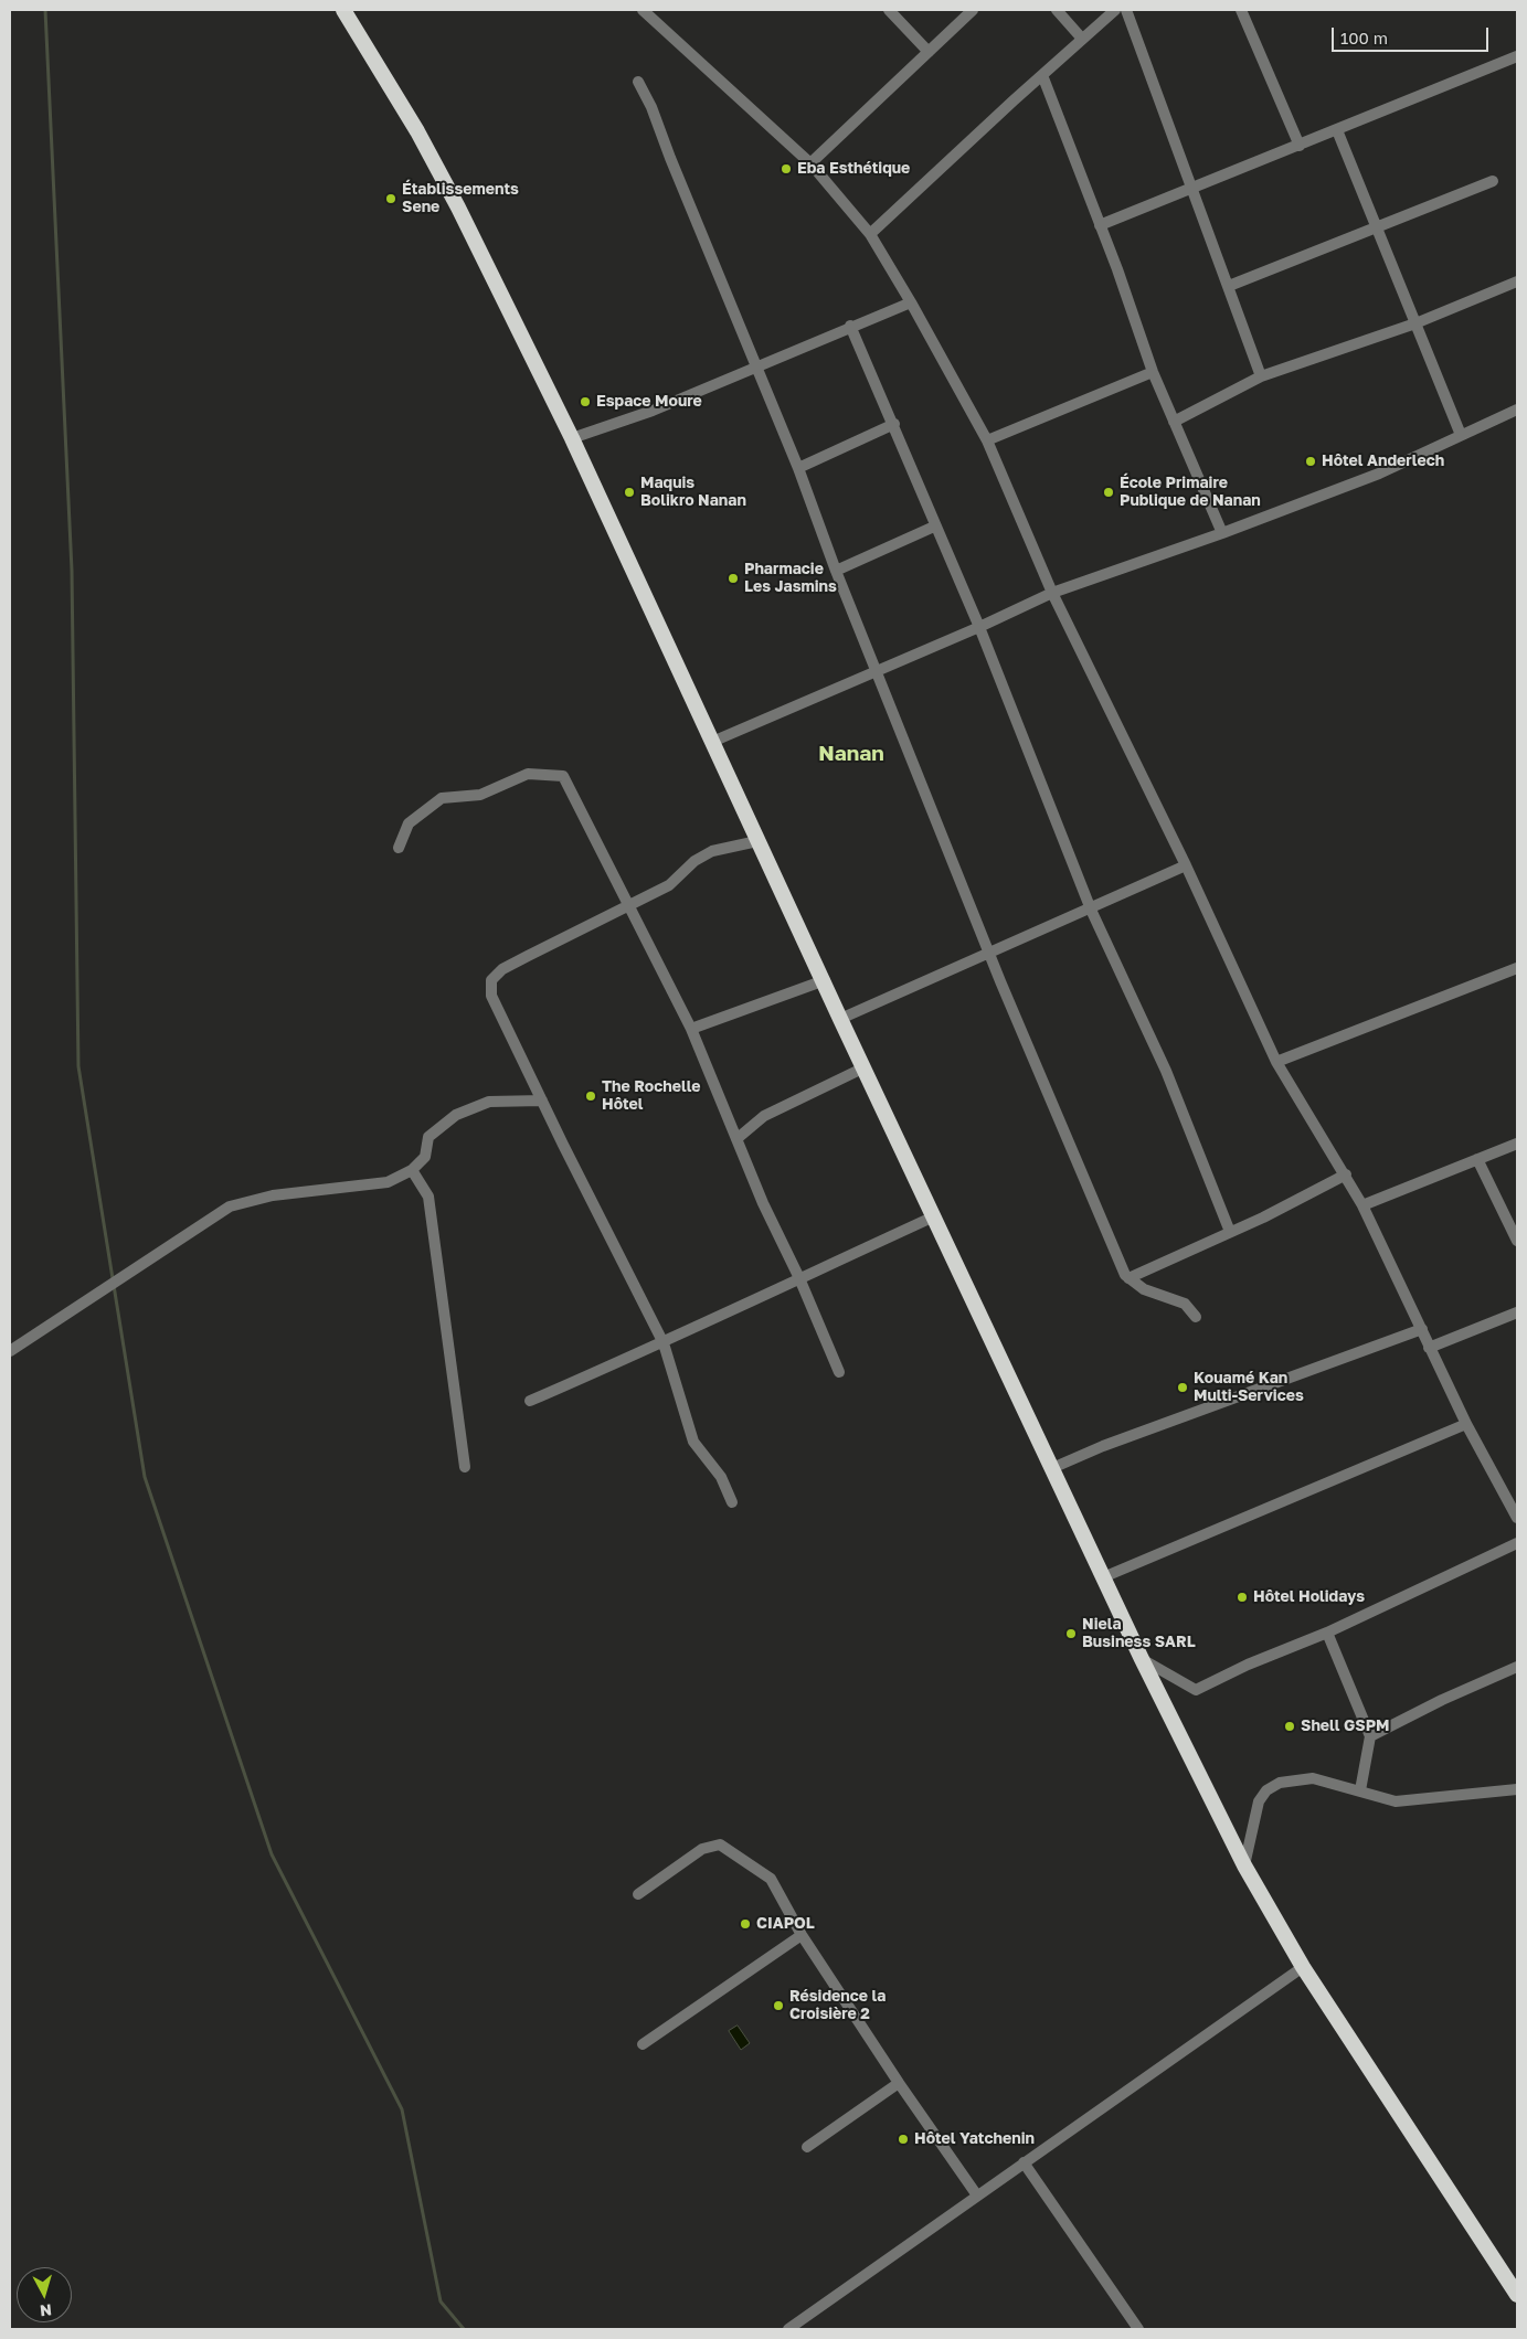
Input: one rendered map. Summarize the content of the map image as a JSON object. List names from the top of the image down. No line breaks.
{"districts":["Nanan"],"places":["Eba Esthétique","Établissements Sene","Espace Moure","Hôtel Anderlech","Maquis Bolikro Nanan","École Primaire Publique de Nanan","Pharmacie Les Jasmins","The Rochelle Hôtel","Kouamé Kan Multi-Services","Hôtel Holidays","Niela Business SARL","Shell GSPM","CIAPOL","Résidence la Croisière 2","Hôtel Yatchenin"],"scale_bar":"100 m","north":"bottom"}
